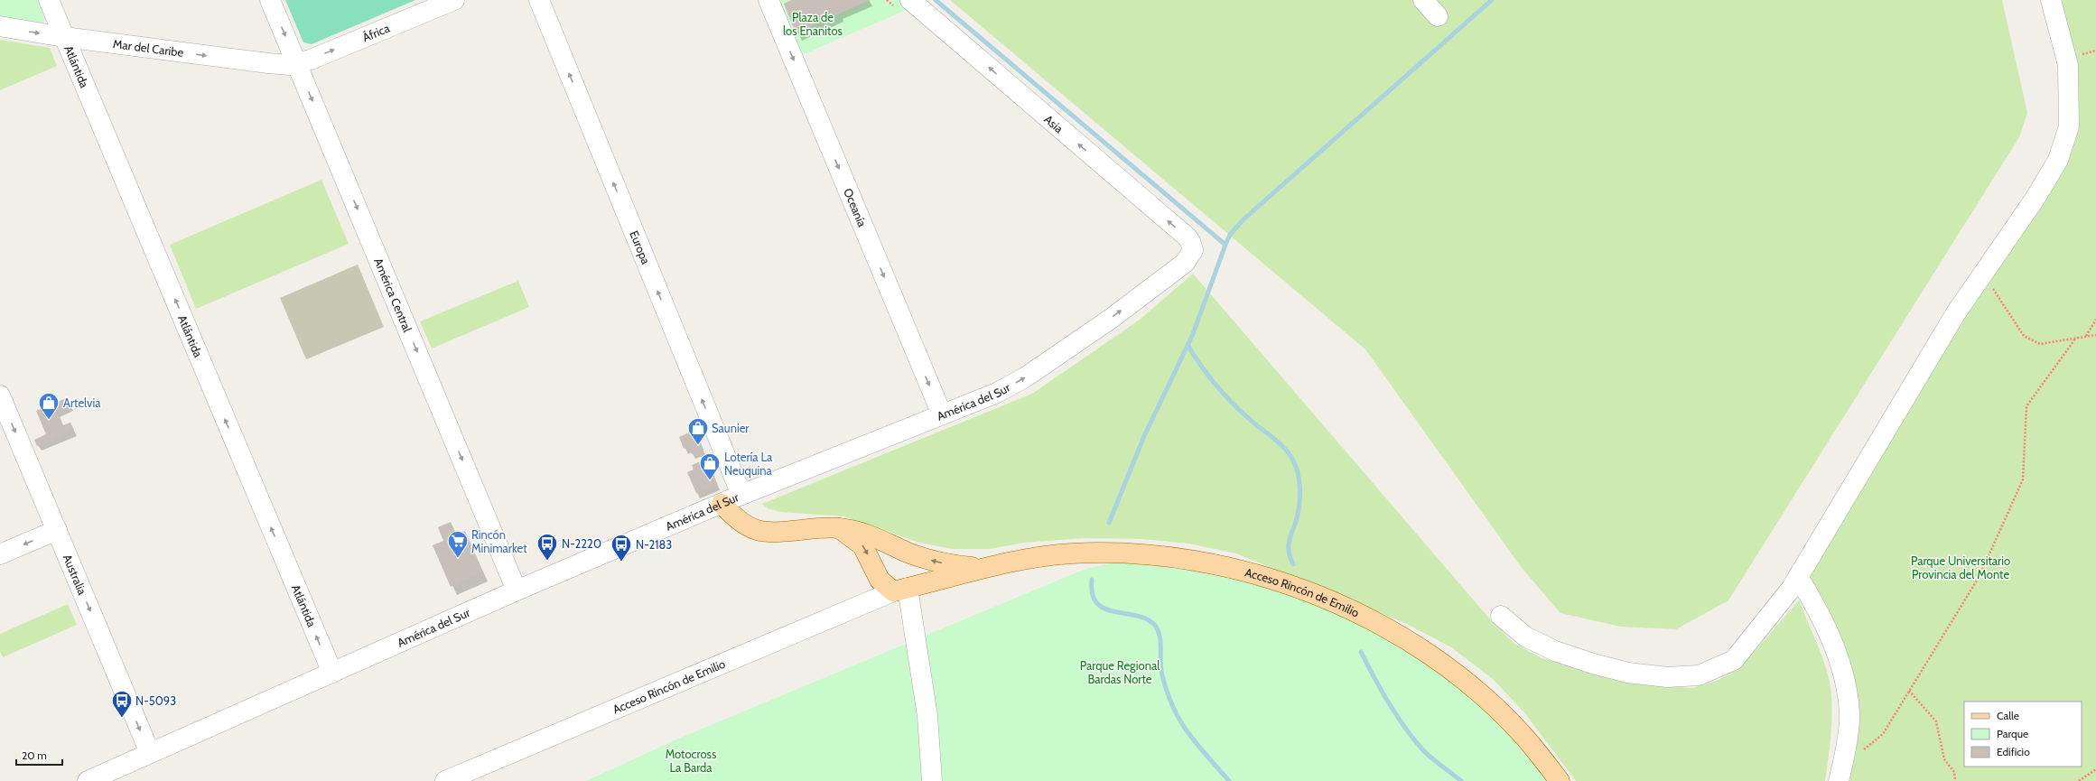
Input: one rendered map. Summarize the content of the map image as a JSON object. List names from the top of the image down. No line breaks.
{"streets":{"main road":["Acceso Rincón de Emilio"],"street":["África","Mar del Caribe","Atlántida","Asia","Oceanía","Europa","América Central","América del Sur","Australia"]},"crossings":[["África","Mar del Caribe"],["África","América Central"],["Mar del Caribe","Atlántida"],["Mar del Caribe","América Central"],["Atlántida","América del Sur"],["Asia","América del Sur"],["Oceanía","América del Sur"],["Europa","América del Sur"],["América Central","América del Sur"],["América del Sur","Australia"],["América del Sur","Acceso Rincón de Emilio"]],"one_way":["África","Mar del Caribe","Atlántida","Asia","Oceanía","Europa","América Central","Australia"],"parks":["Plaza de los Enanitos","Parque Universitario Provincia del Monte","Parque Regional Bardas Norte","Motocross La Barda"],"places":{"shop":["Artelvia","Saunier","Lotería La Neuquina"],"supermarket":["Rincón Minimarket"],"bus stop":["N-2220","N-2183","N-5093"]},"legend":["Calle","Parque","Edificio"],"scale_bar":"20 m"}
